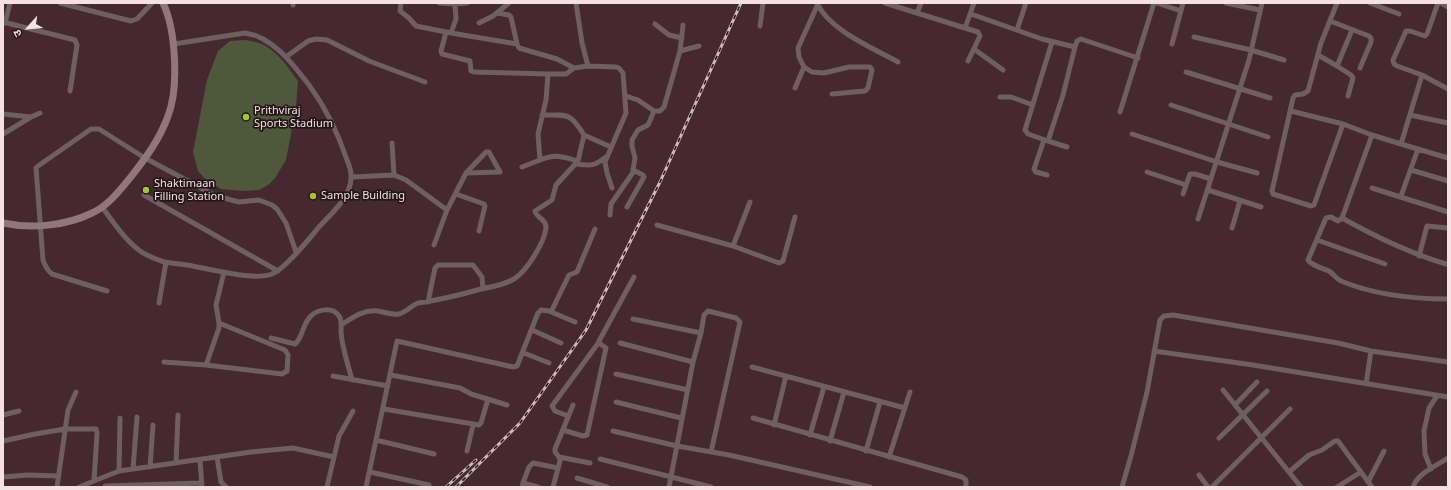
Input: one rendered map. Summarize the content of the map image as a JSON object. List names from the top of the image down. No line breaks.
{"places":["Prithviraj Sports Stadium","Shaktimaan Filling Station","Sample Building"],"north":"bottom left"}
